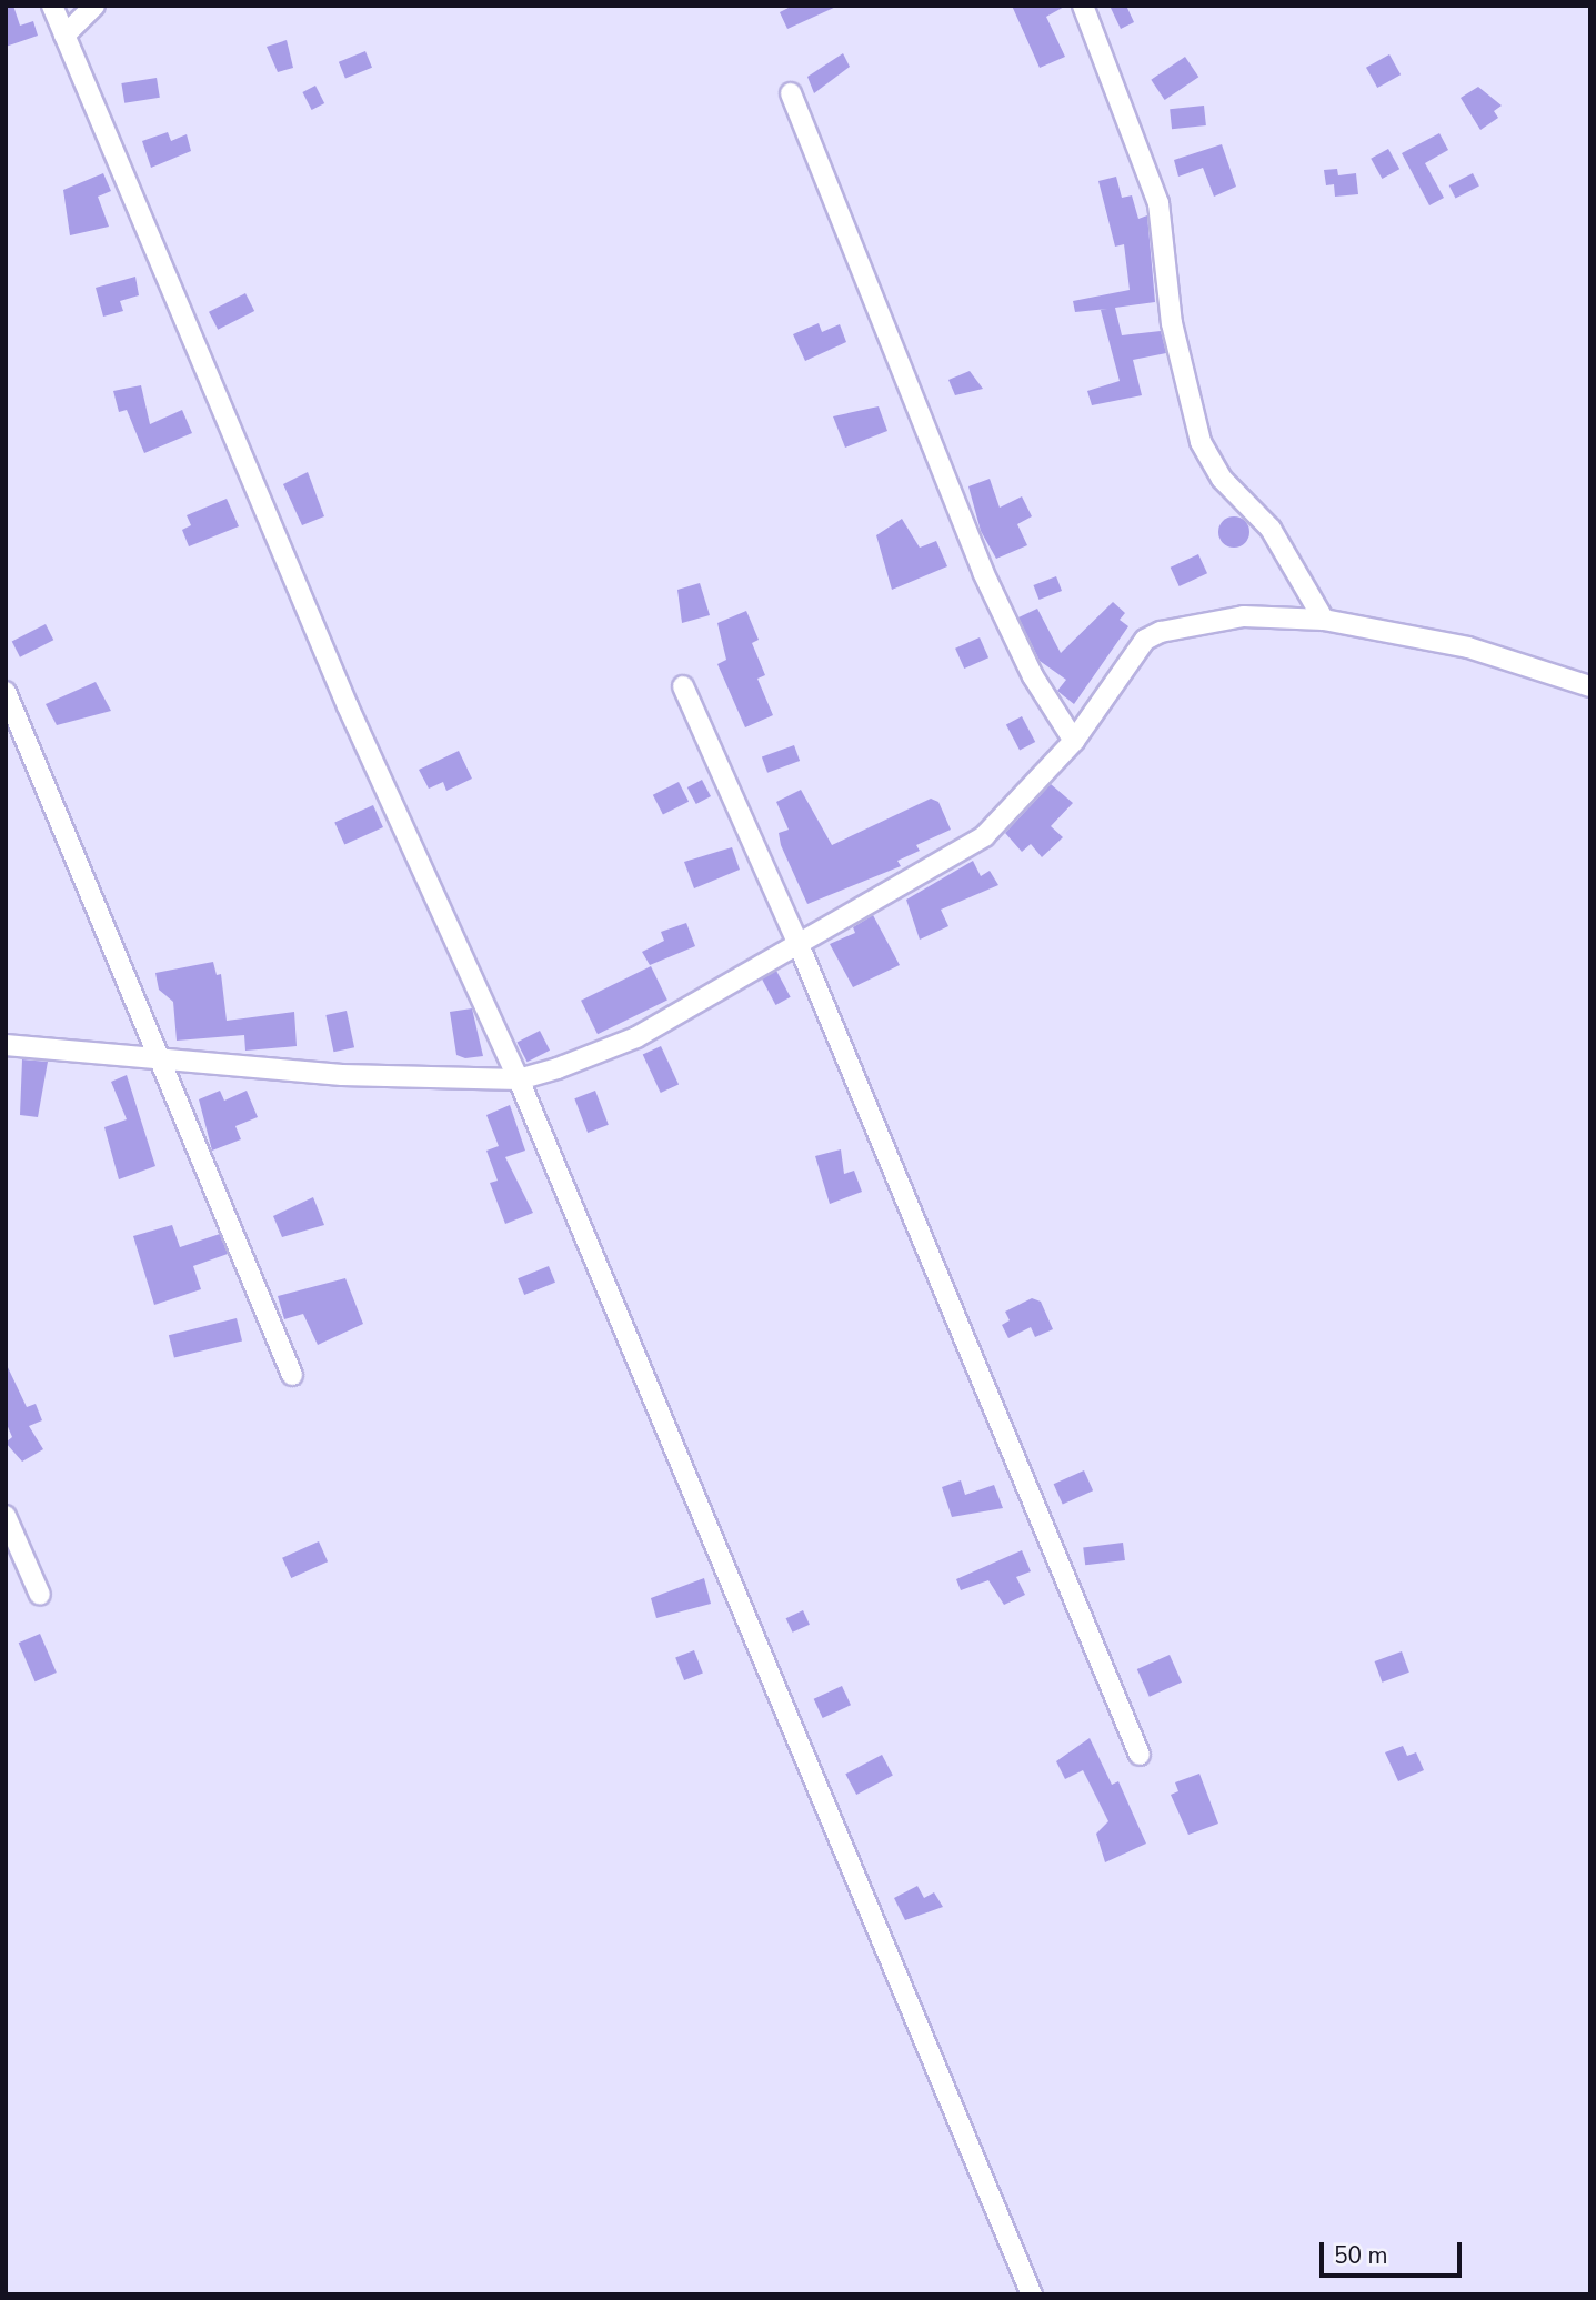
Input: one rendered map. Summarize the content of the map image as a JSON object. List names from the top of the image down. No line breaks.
{"scale_bar":"50 m"}
